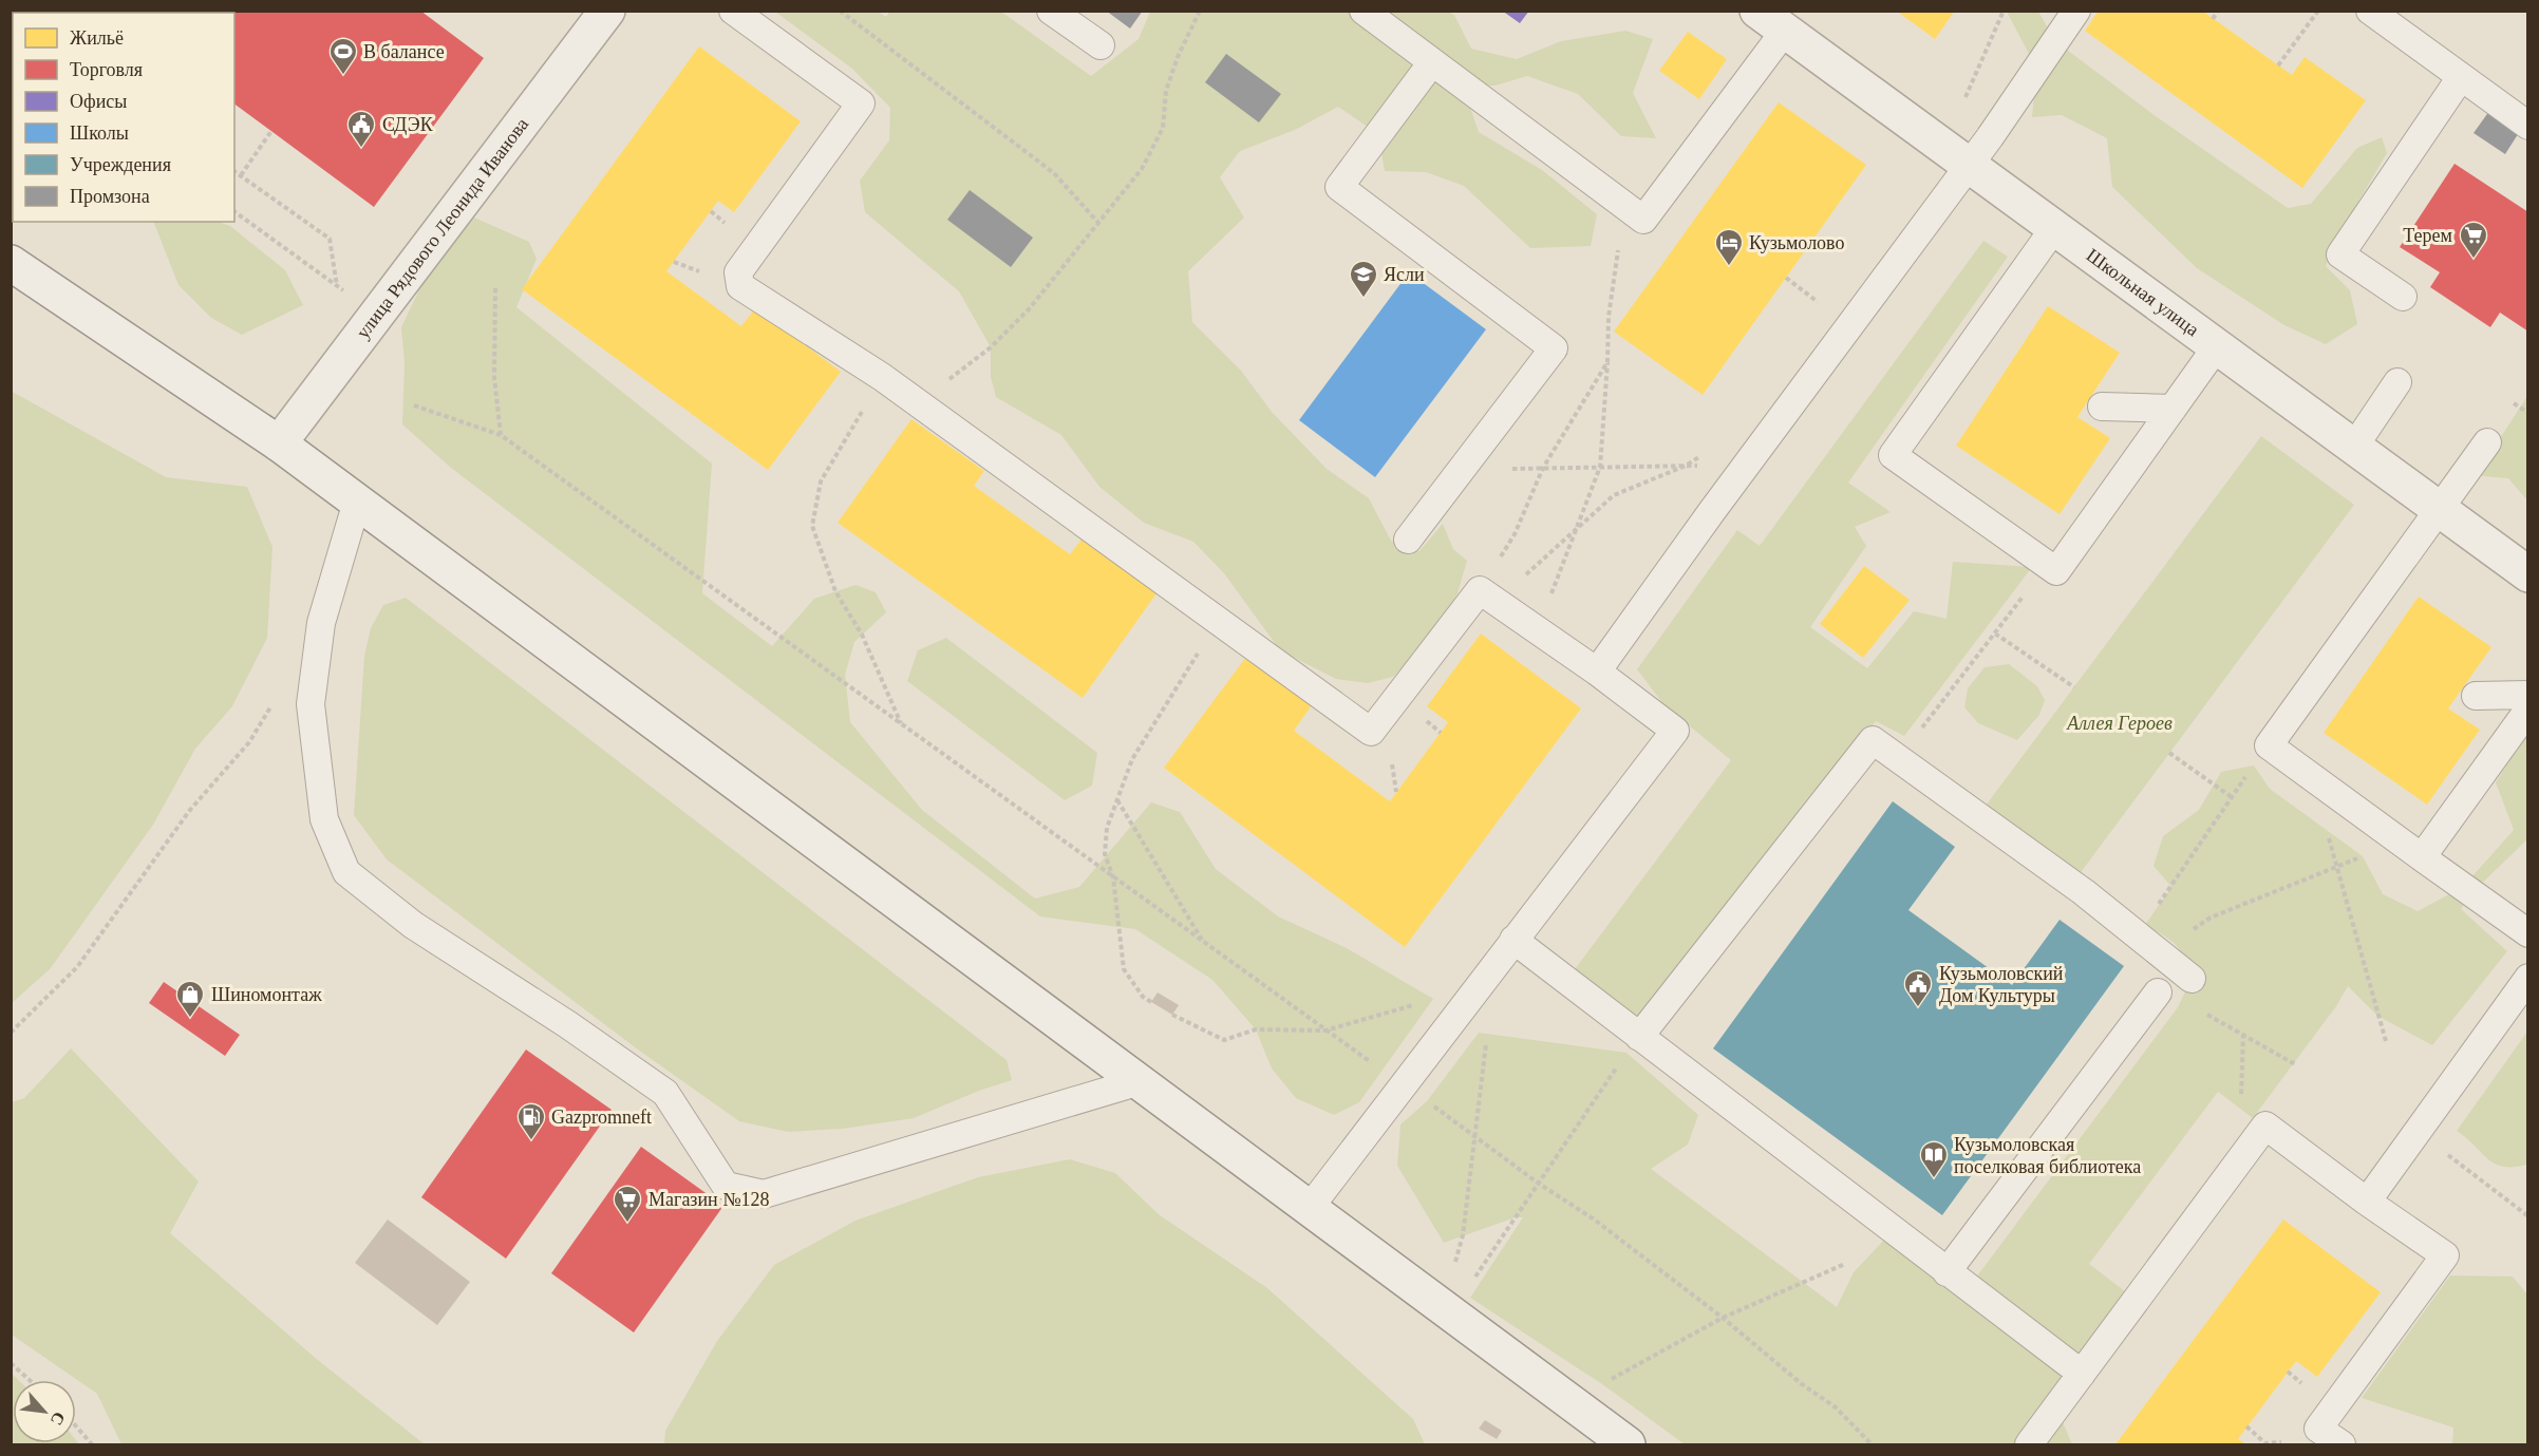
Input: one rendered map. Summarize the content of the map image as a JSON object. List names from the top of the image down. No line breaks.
{"streets":{"main road":["улица Рядового Леонида Иванова","Школьная улица"]},"parks":["Аллея Героев"],"places":{"sports":["В балансе"],"public building":["СДЭК","Кузьмоловский Дом Культуры"],"supermarket":["Терем","Магазин №128"],"hotel":["Кузьмолово"],"school or university":["Ясли"],"shop":["Шиномонтаж"],"fuel station":["Gazpromneft"],"library":["Кузьмоловская поселковая библиотека"]},"legend":["Жильё","Торговля","Офисы","Школы","Учреждения","Промзона"],"north":"bottom right"}
